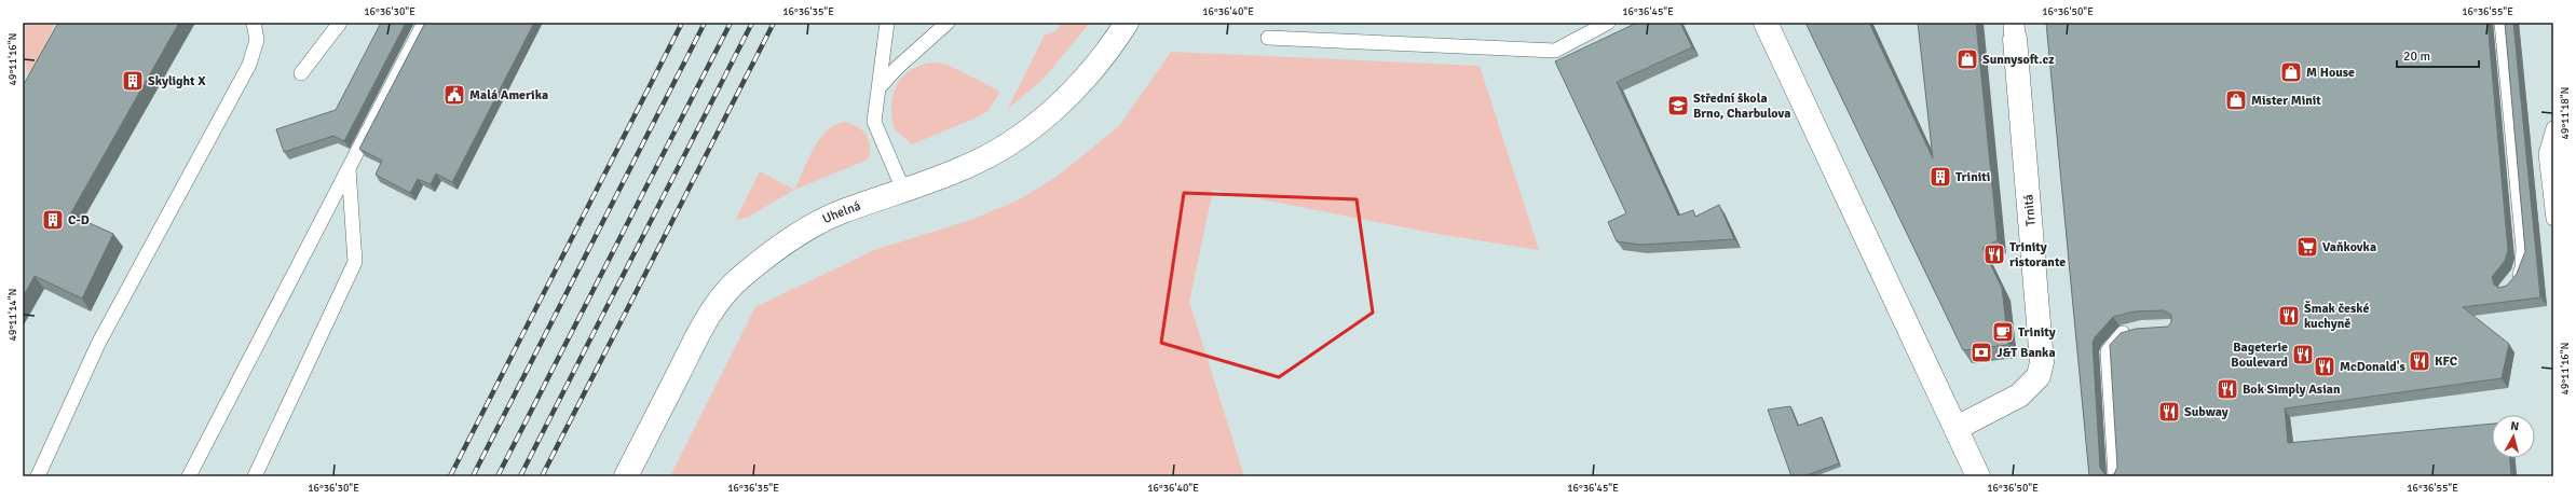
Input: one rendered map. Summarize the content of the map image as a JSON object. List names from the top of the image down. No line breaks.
{"streets":{"street":["Trnitá","Uhelná"]},"places":{"shop":["Sunnysoft.cz","M House","Mister Minit"],"building":["Skylight X","Triniti","C-D"],"public building":["Malá Amerika"],"school or university":["Střední škola Brno, Charbulova"],"supermarket":["Vaňkovka"],"restaurant":["Trinity ristorante","Šmak české kuchyně","Bageterie Boulevard","KFC","McDonald's","Bok Simply Asian","Subway"],"cafe":["Trinity"],"bank":["J&T Banka"]},"scale_bar":"20 m","north":"top","coordinates":["16°36'30\"E","16°36'35\"E","16°36'40\"E","16°36'45\"E","16°36'50\"E","16°36'55\"E","49°11'16\"N","49°11'18\"N","49°11'14\"N"]}
